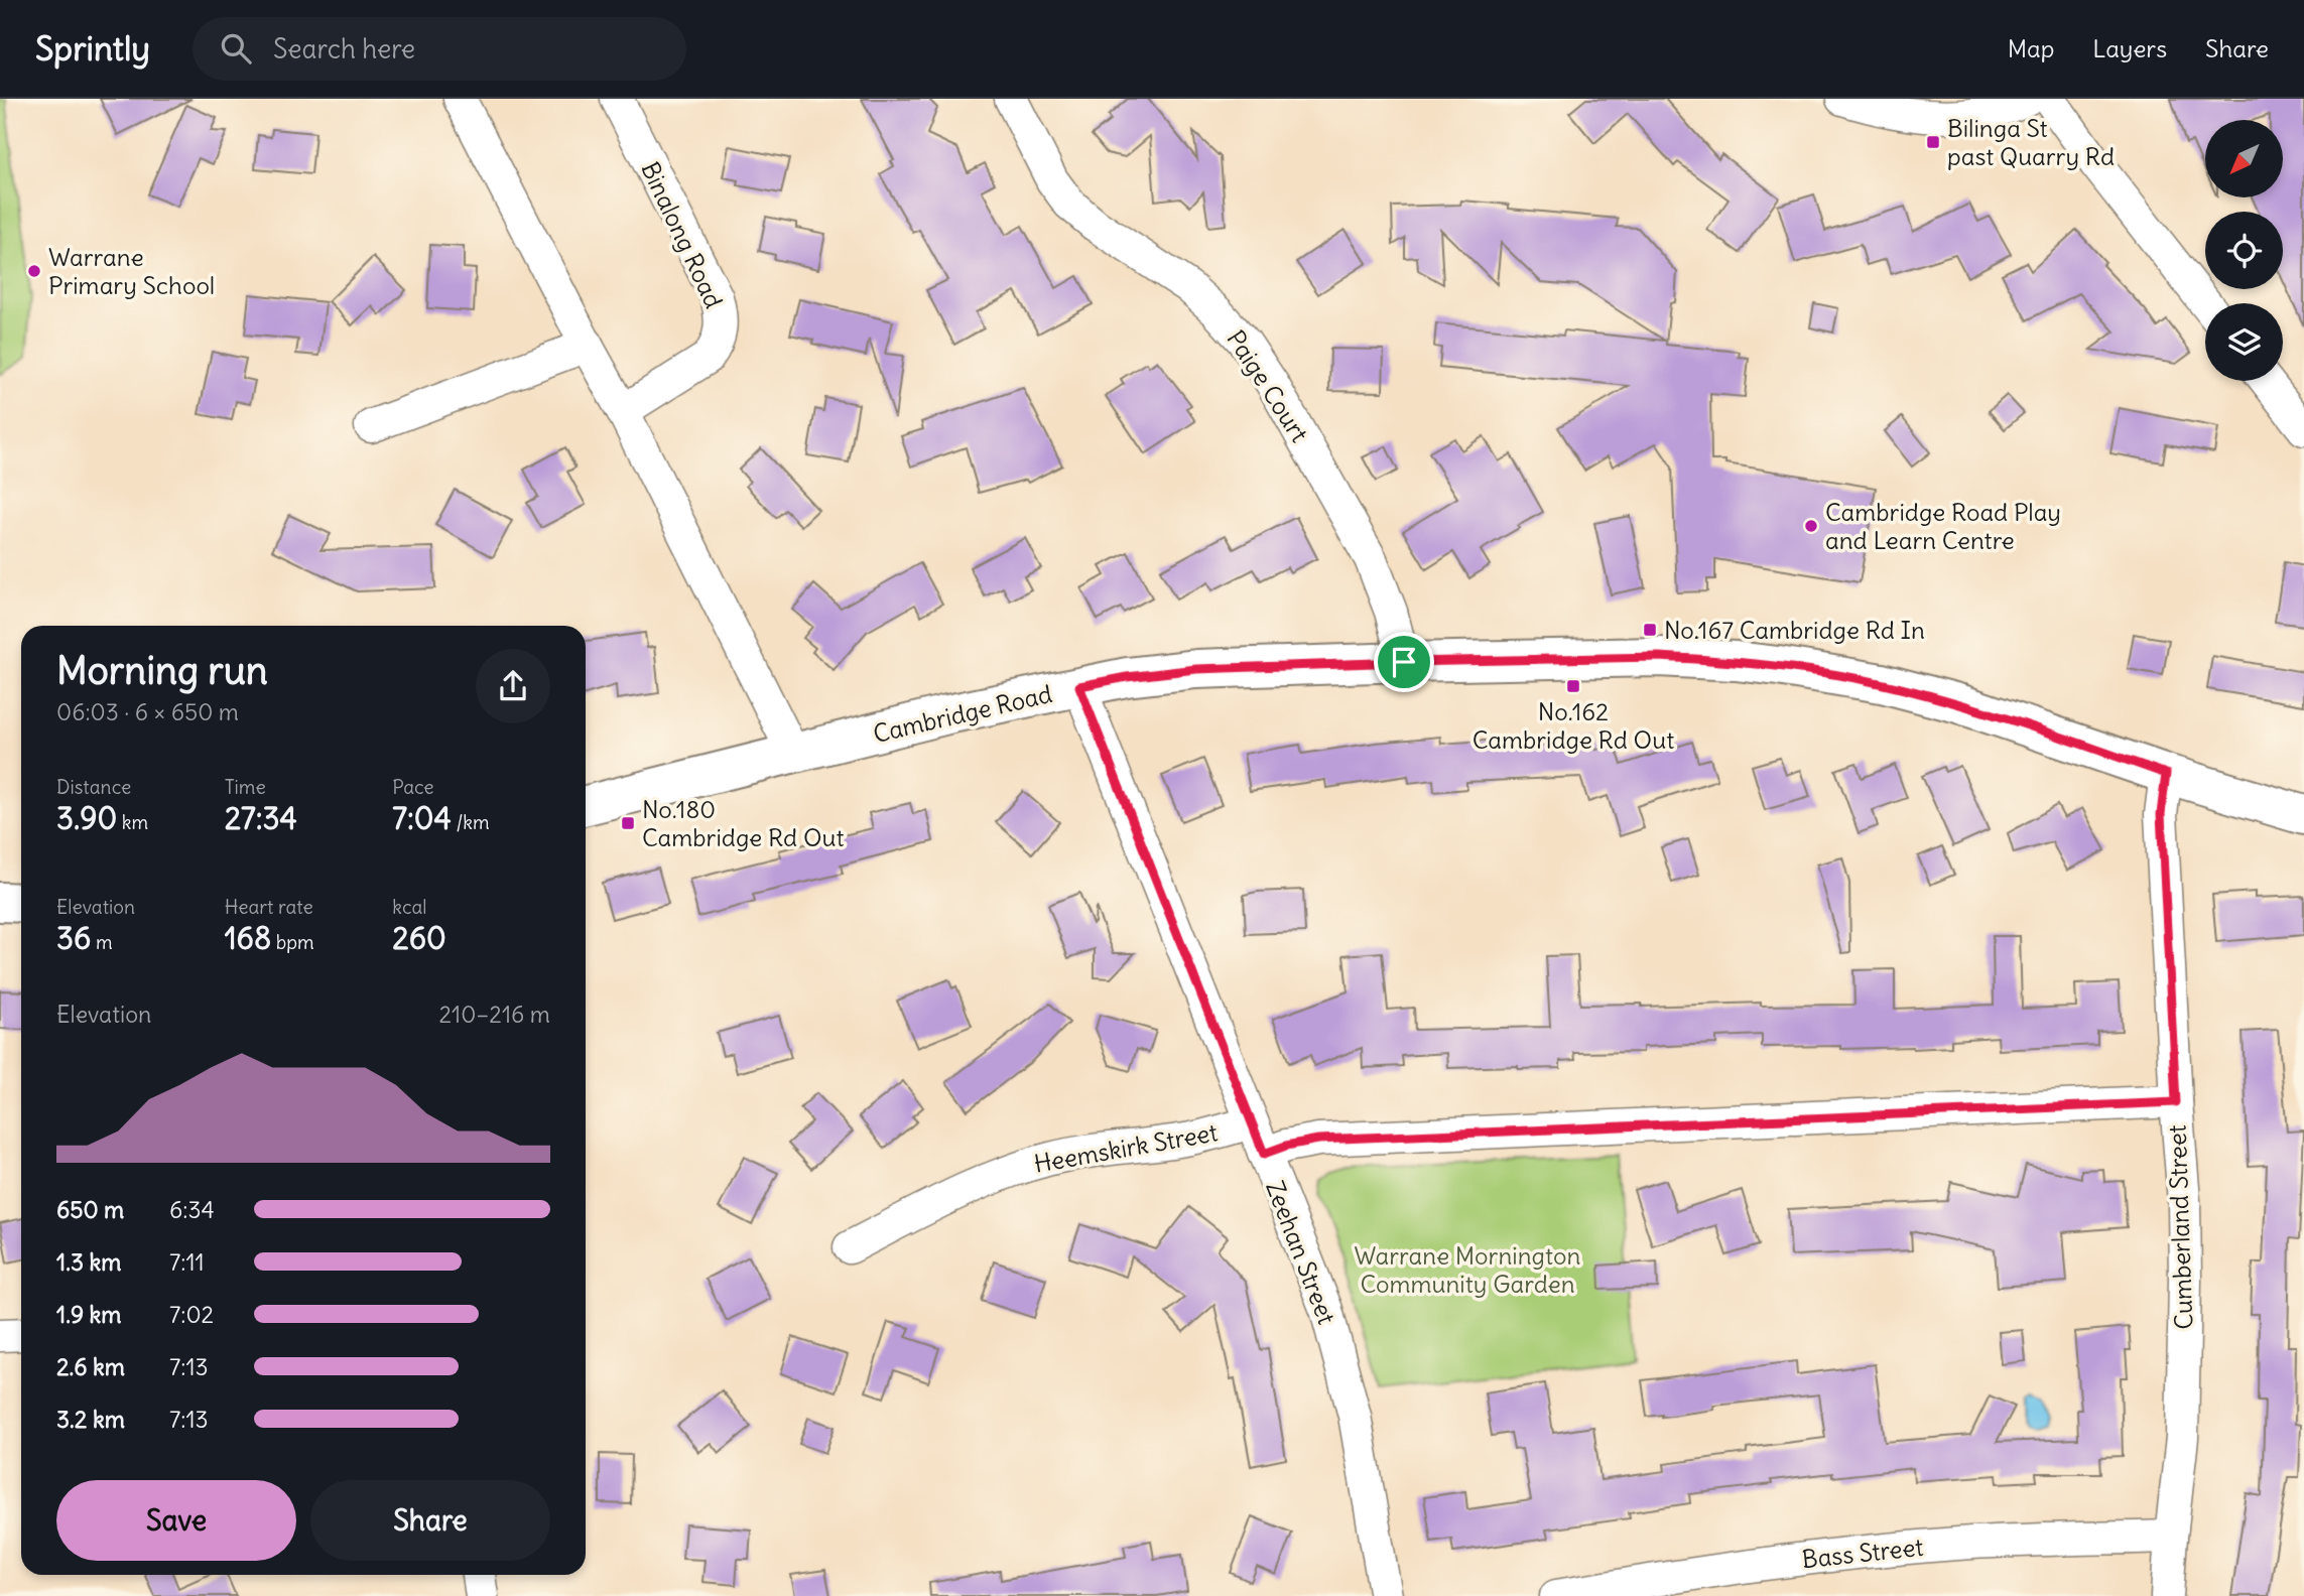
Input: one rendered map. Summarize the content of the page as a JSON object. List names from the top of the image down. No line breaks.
{"streets":{"main road":["Cambridge Road"],"street":["Binalong Road","Paige Court","Heemskirk Street","Cumberland Street","Zeehan Street","Bass Street"]},"crossings":[["Paige Court","Cambridge Road"],["Cambridge Road","Cumberland Street"],["Cambridge Road","Zeehan Street"],["Heemskirk Street","Zeehan Street"],["Cumberland Street","Bass Street"]],"parks":["Warrane Mornington Community Garden"],"places":{"transit":["Bilinga St past Quarry Rd","No.167 Cambridge Rd In","No.162 Cambridge Rd Out","No.180 Cambridge Rd Out"],"other":["Warrane Primary School","Cambridge Road Play and Learn Centre"]},"north":"bottom left","page":{"header":"Sprintly","search":"Search here","nav":["Map","Layers","Share"],"heading":["Morning run","06:03 · 6 × 650 m"],"stats":[["Distance","3.90 km"],["Time","27:34"],["Pace","7:04 /km"],["Elevation","36 m"],["Heart rate","168 bpm"],["kcal","260"]],"chart":["Elevation","210–216 m"],"list":[{"name":"650 m","note":"6:34"},{"name":"1.3 km","note":"7:11"},{"name":"1.9 km","note":"7:02"},{"name":"2.6 km","note":"7:13"},{"name":"3.2 km","note":"7:13"}],"buttons":["Save","Share"]}}
